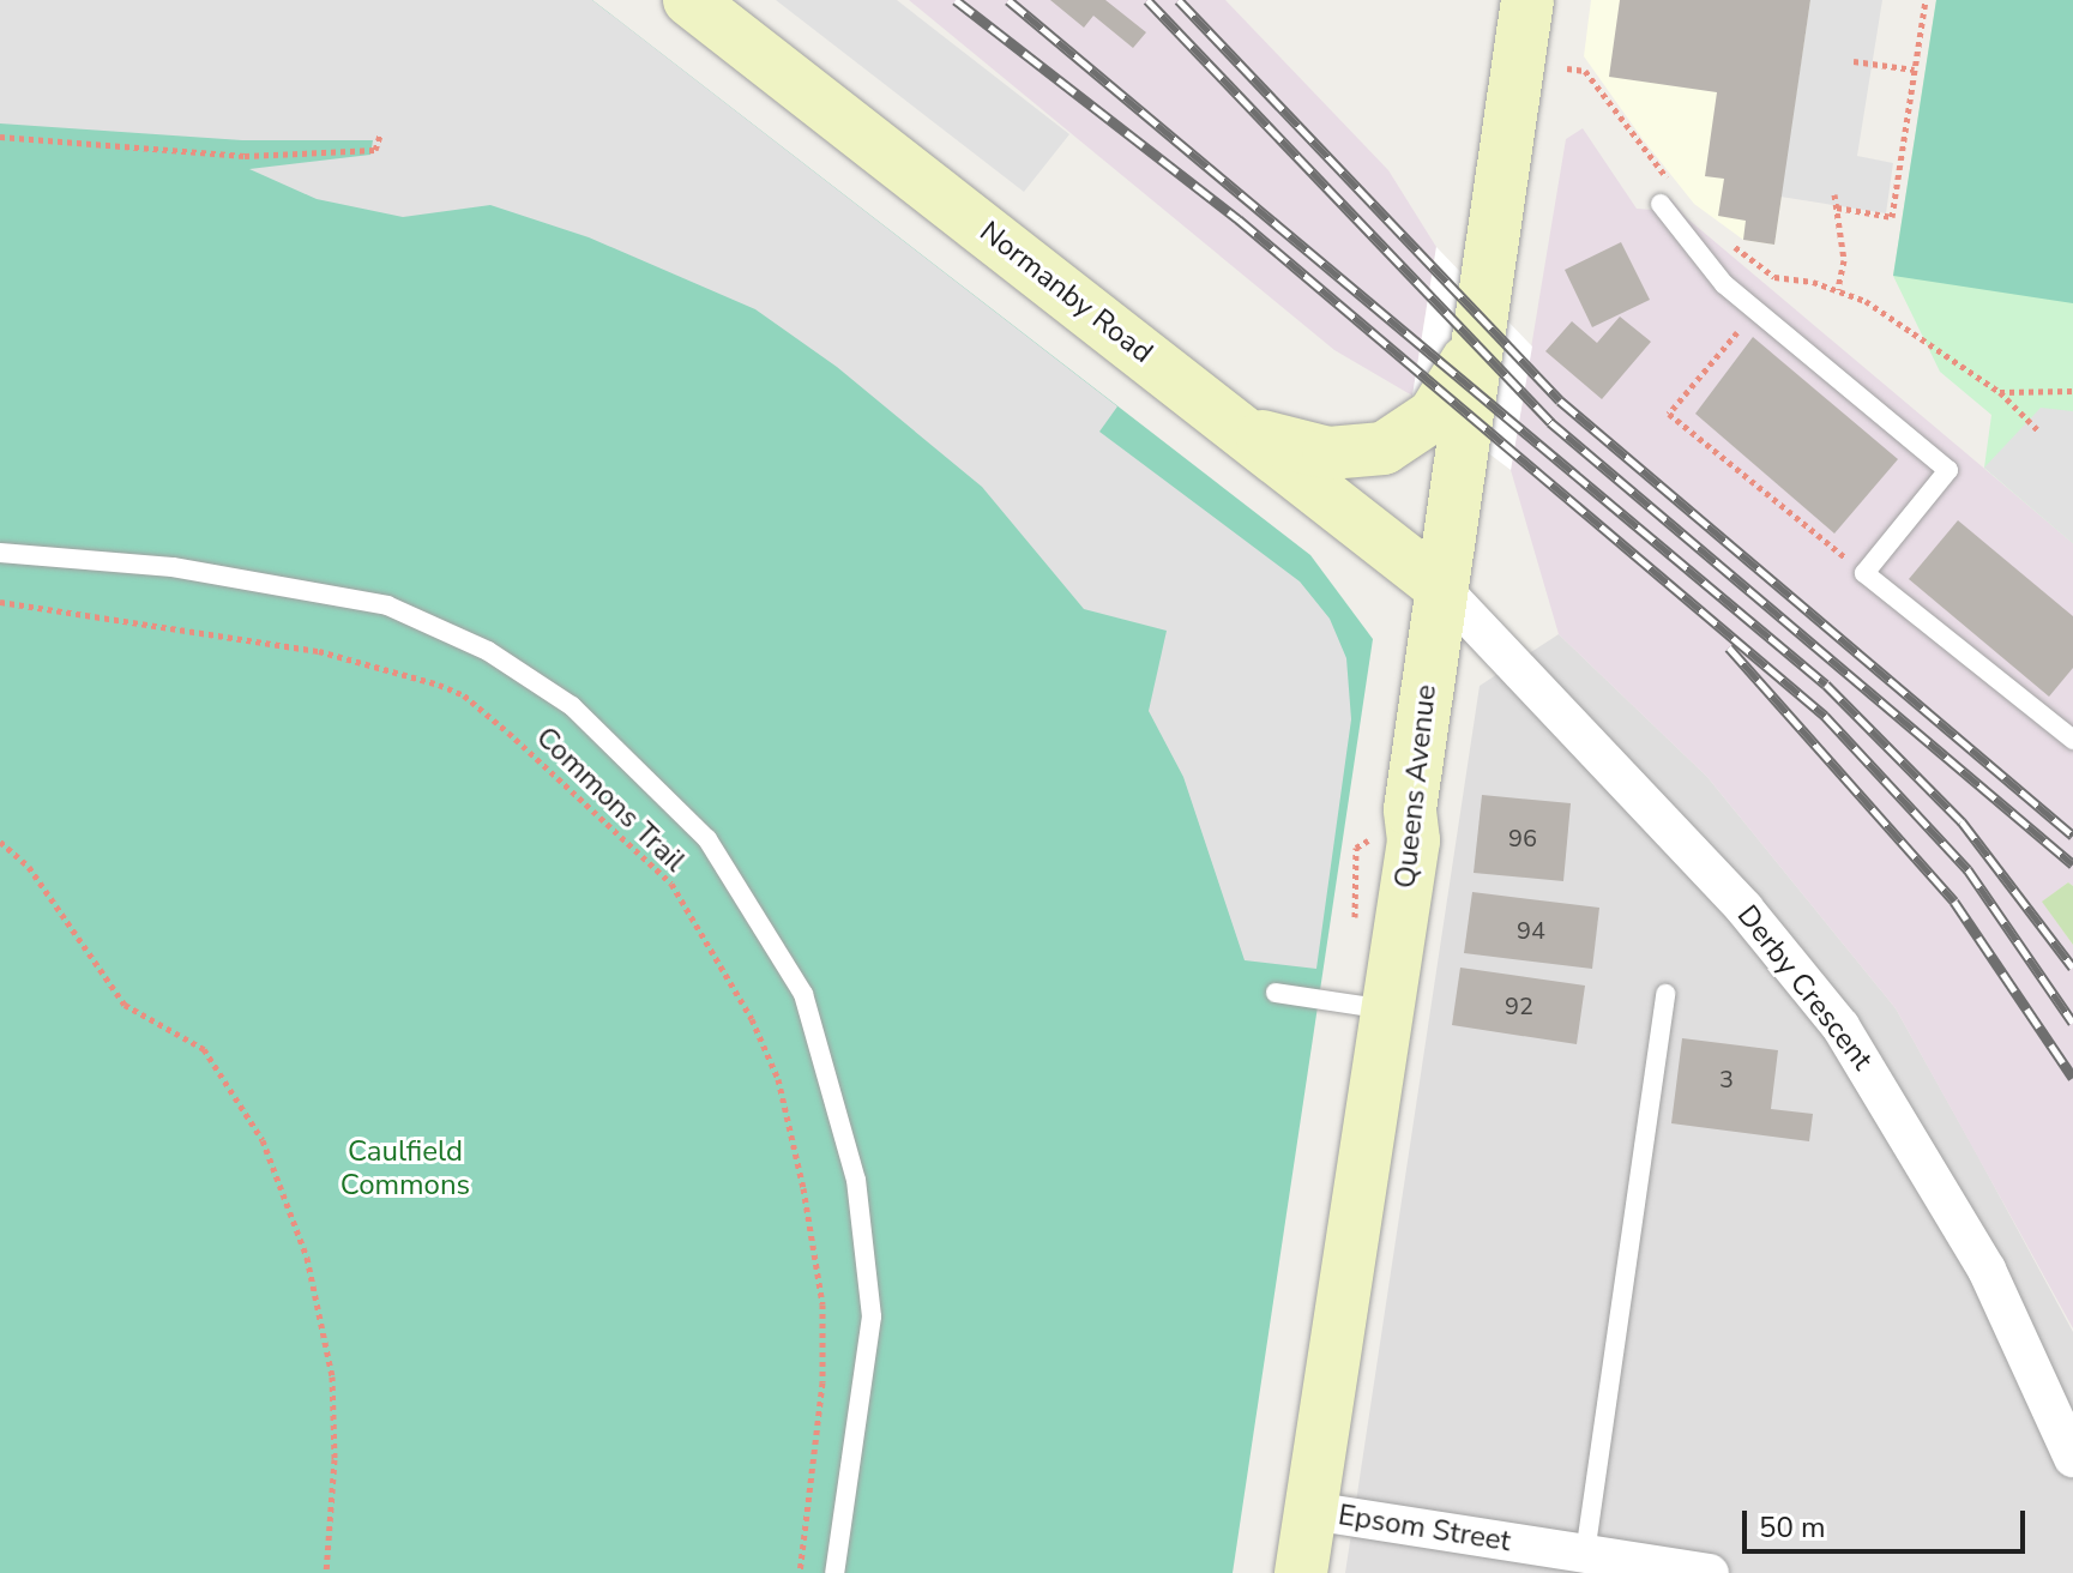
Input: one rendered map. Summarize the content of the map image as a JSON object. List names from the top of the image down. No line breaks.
{"streets":{"street":["Normanby Road","Queens Avenue","Derby Crescent","Epsom Street"],"path":["Commons Trail"]},"crossings":[["Normanby Road","Queens Avenue"],["Normanby Road","Derby Crescent"],["Queens Avenue","Derby Crescent"],["Queens Avenue","Epsom Street"]],"parks":["Caulfield Commons"],"house_numbers":["96","94","92","3"],"scale_bar":"50 m"}
